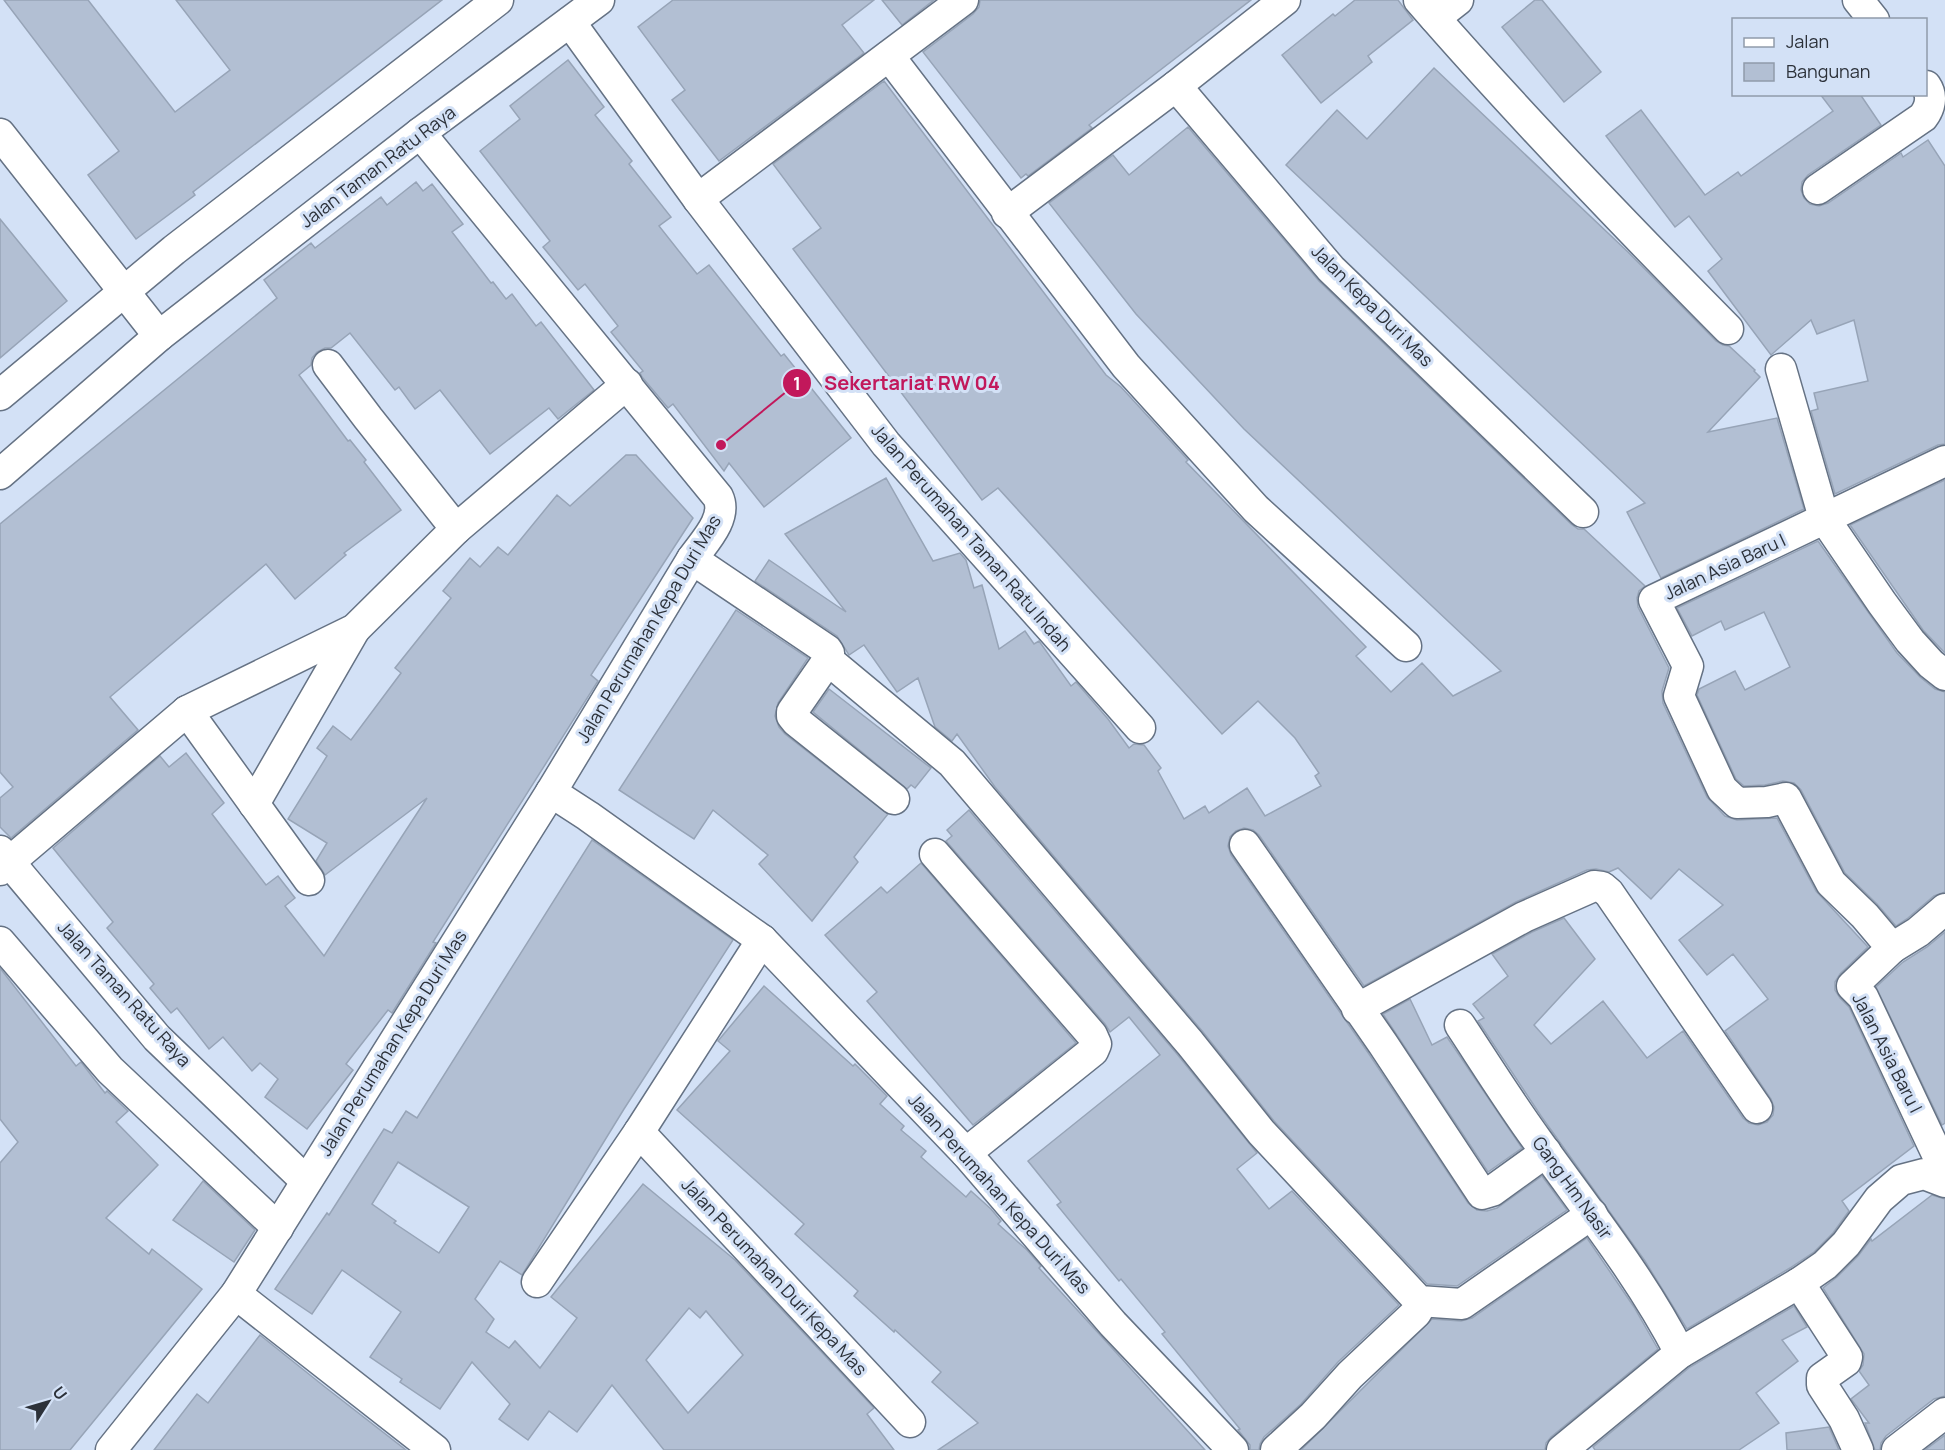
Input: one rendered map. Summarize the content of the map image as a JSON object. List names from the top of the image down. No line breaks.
{"streets":{"street":["Jalan Taman Ratu Raya","Jalan Kepa Duri Mas","Jalan Perumahan Taman Ratu Indah","Jalan Asia Baru I","Jalan Perumahan Kepa Duri Mas","Gang Hm Nasir","Jalan Perumahan Duri Kepa Mas"]},"crossings":[["Jalan Taman Ratu Raya","Jalan Perumahan Taman Ratu Indah"],["Jalan Taman Ratu Raya","Jalan Perumahan Kepa Duri Mas"]],"places":["Sekertariat RW 04"],"legend":["Jalan","Bangunan"],"north":"top right"}
